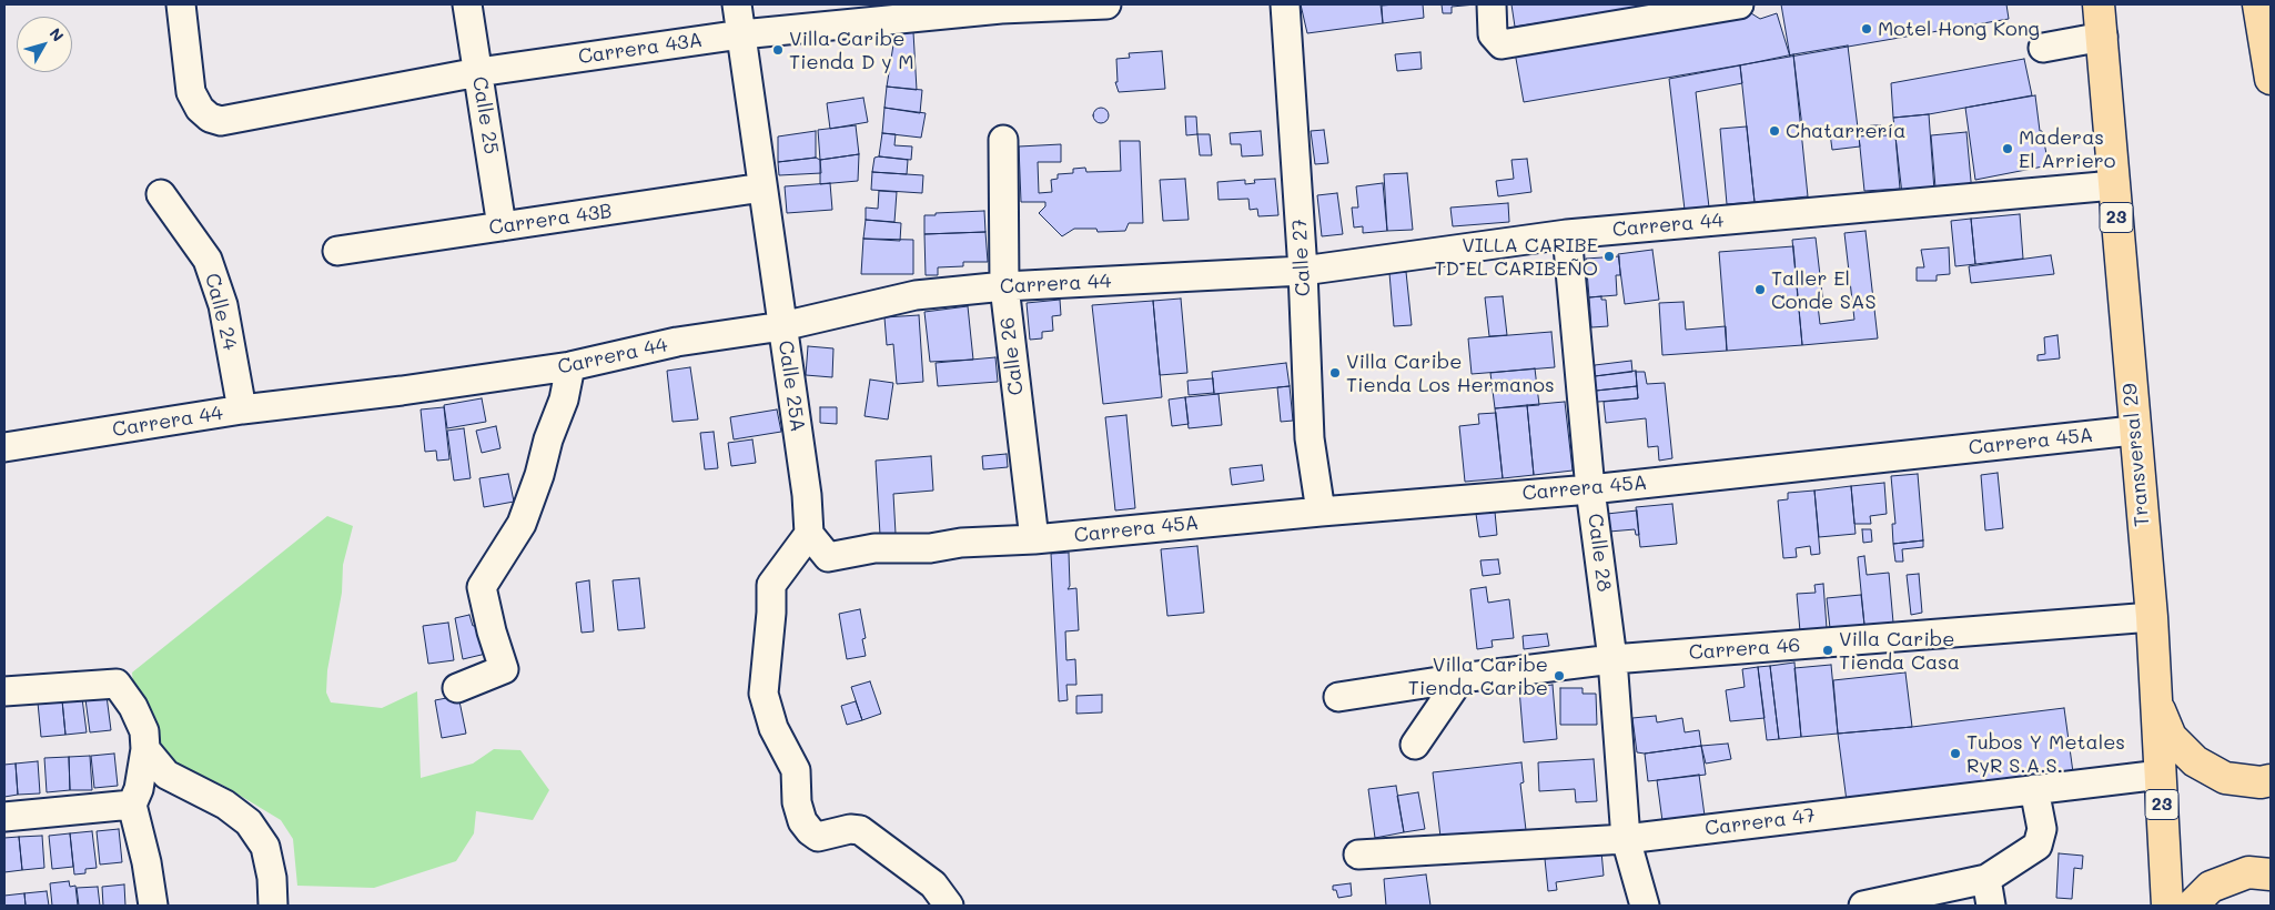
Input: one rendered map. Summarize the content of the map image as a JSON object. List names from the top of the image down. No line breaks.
{"streets":{"highway":["23","Transversal 29"],"street":["Carrera 43A","Calle 25","Carrera 43B","Carrera 44","Calle 27","Calle 24","Calle 26","Calle 25A","Carrera 45A","Calle 28","Carrera 46","Carrera 47"]},"crossings":[["Carrera 43A","Calle 25"],["Carrera 43A","Calle 25A"],["Calle 25","Carrera 43B"],["Carrera 43B","Calle 25A"],["Carrera 44","Calle 27"],["Carrera 44","Calle 24"],["Carrera 44","Calle 26"],["Carrera 44","Calle 25A"],["Carrera 44","Transversal 29"],["Carrera 44","Calle 28"],["Calle 27","Carrera 45A"],["Calle 26","Carrera 45A"],["Carrera 45A","Transversal 29"],["Carrera 45A","Calle 28"],["Transversal 29","Carrera 46"],["Transversal 29","Carrera 47"],["Calle 28","Carrera 46"],["Calle 28","Carrera 47"]],"places":["Motel Hong Kong","Villa Caribe Tienda D y M","Chatarrería","Maderas El Arriero","VILLA CARIBE TD EL CARIBEÑO","Taller El Conde SAS","Villa Caribe Tienda Los Hermanos","Villa Caribe Tienda Casa","Villa Caribe Tienda Caribe","Tubos Y Metales RyR S.A.S."],"north":"top right"}
